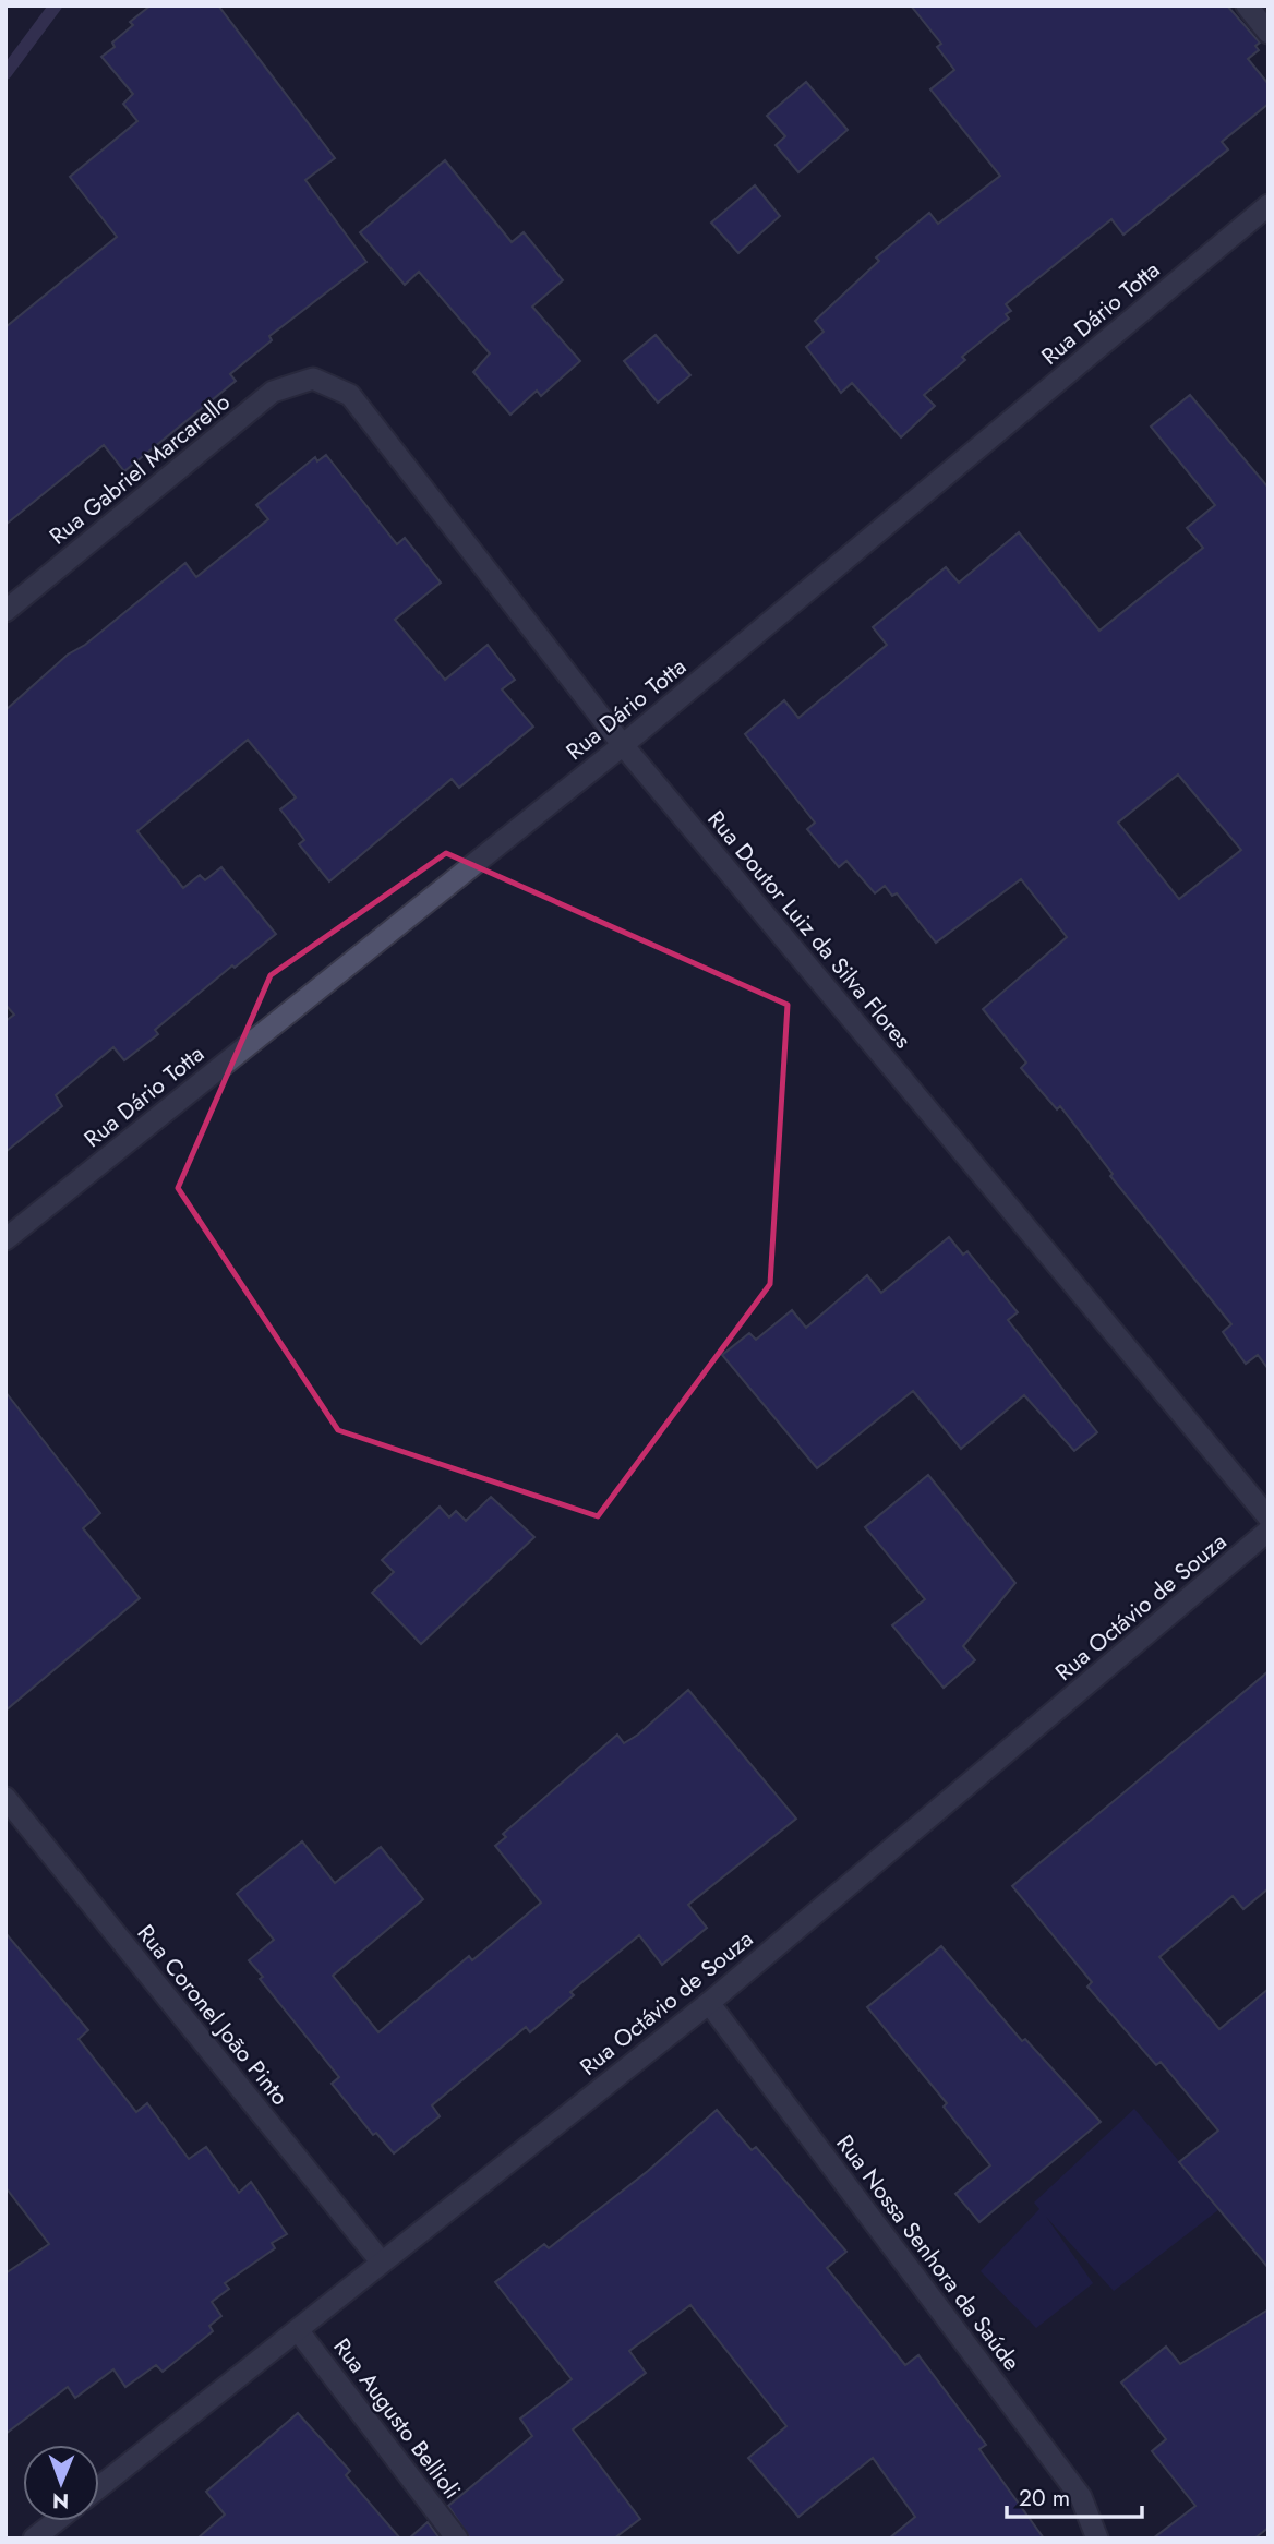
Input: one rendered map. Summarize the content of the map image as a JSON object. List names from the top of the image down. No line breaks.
{"streets":{"street":["Rua Dário Totta","Rua Gabriel Marcarello","Rua Doutor Luiz da Silva Flores","Rua Octávio de Souza","Rua Coronel João Pinto","Rua Nossa Senhora da Saúde","Rua Augusto Bellioli"]},"crossings":[["Rua Dário Totta","Rua Doutor Luiz da Silva Flores"],["Rua Gabriel Marcarello","Rua Doutor Luiz da Silva Flores"],["Rua Octávio de Souza","Rua Coronel João Pinto"],["Rua Octávio de Souza","Rua Nossa Senhora da Saúde"],["Rua Octávio de Souza","Rua Augusto Bellioli"]],"scale_bar":"20 m","north":"bottom"}
